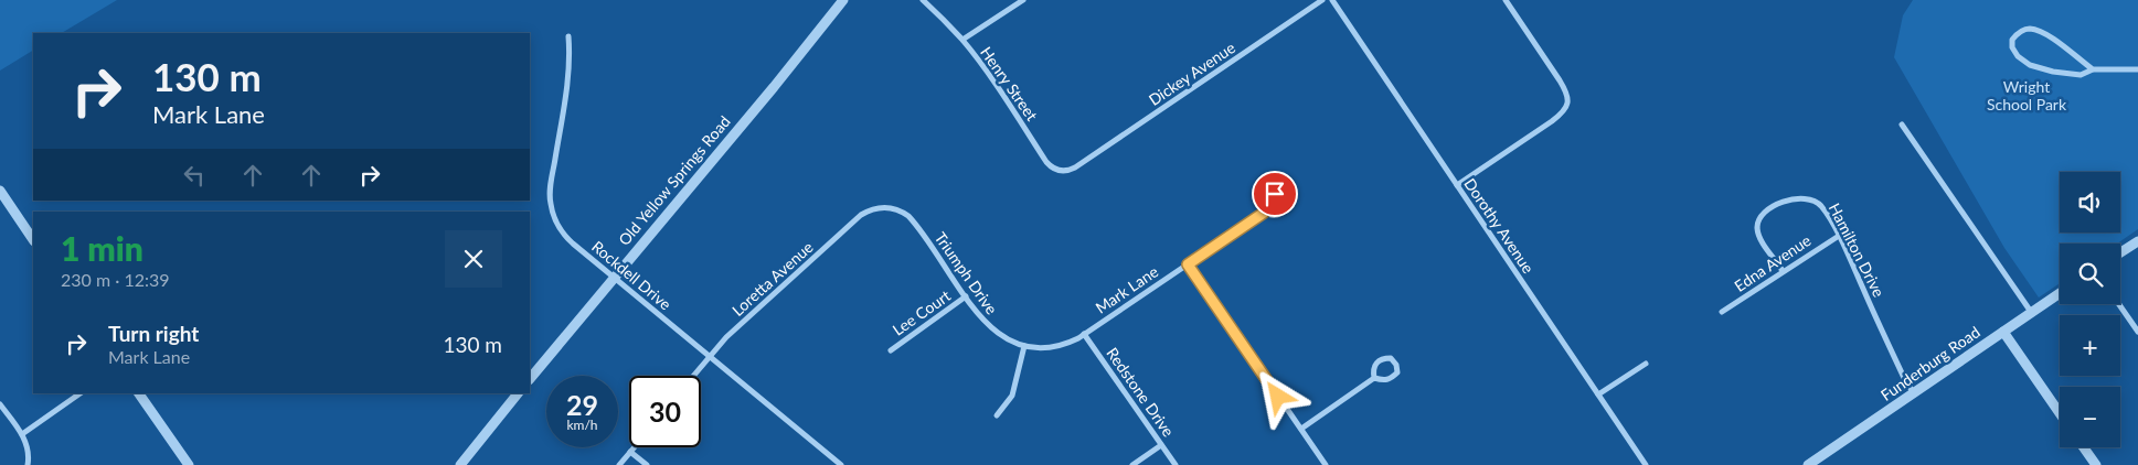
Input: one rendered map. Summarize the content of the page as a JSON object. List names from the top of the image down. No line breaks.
{"streets":{"street":["Dickey Avenue","Henry Street","Old Yellow Springs Road","Dorothy Avenue","Hamilton Drive","Edna Avenue","Triumph Drive","Rockdell Drive","Loretta Avenue","Mark Lane","Lee Court","Funderburg Road","Redstone Drive"]},"crossings":[["Dickey Avenue","Henry Street"],["Old Yellow Springs Road","Rockdell Drive"],["Hamilton Drive","Edna Avenue"],["Hamilton Drive","Funderburg Road"],["Triumph Drive","Loretta Avenue"],["Triumph Drive","Mark Lane"],["Triumph Drive","Lee Court"],["Rockdell Drive","Loretta Avenue"],["Mark Lane","Redstone Drive"]],"parks":["Wright School Park"],"page":{"turn":["130 m","Mark Lane"],"map_buttons":["+","−"],"heading":["1 min","230 m · 12:39"],"list":[{"name":"Turn right","note":"Mark Lane","value":"130 m"}],"speed":"29 km/h","limit":"30"}}
